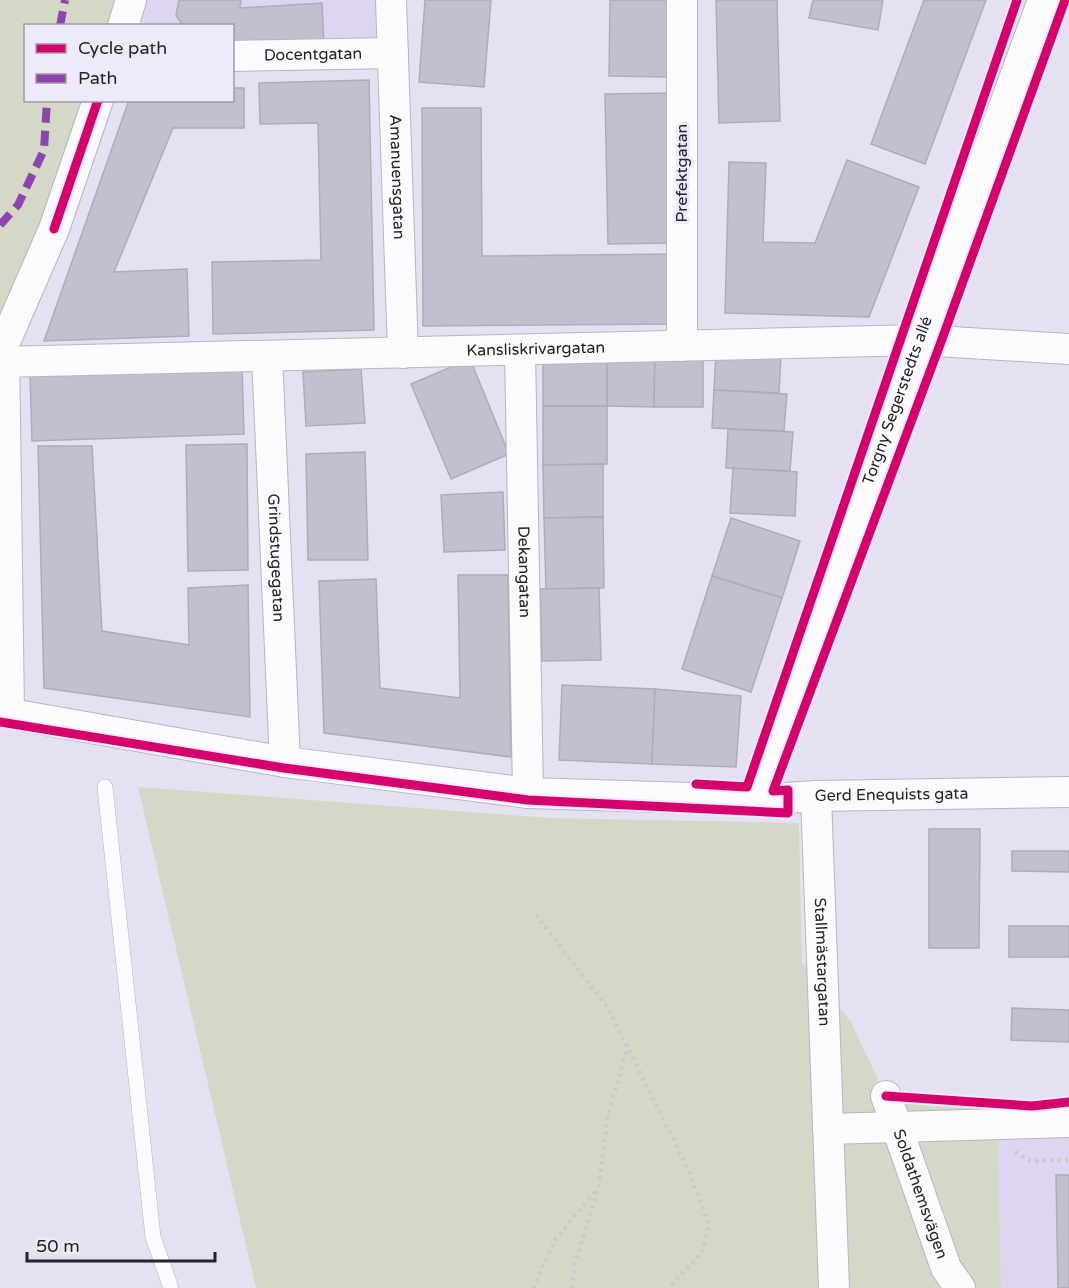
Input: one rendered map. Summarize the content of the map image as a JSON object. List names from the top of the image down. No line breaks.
{"streets":{"street":["Docentgatan","Prefektgatan","Amanuensgatan","Kansliskrivargatan","Torgny Segerstedts allé","Grindstugegatan","Dekangatan","Gerd Enequists gata","Stallmästargatan","Soldathemsvägen"]},"crossings":[["Docentgatan","Amanuensgatan"],["Prefektgatan","Kansliskrivargatan"],["Amanuensgatan","Kansliskrivargatan"],["Kansliskrivargatan","Torgny Segerstedts allé"],["Kansliskrivargatan","Grindstugegatan"],["Kansliskrivargatan","Dekangatan"],["Torgny Segerstedts allé","Gerd Enequists gata"],["Grindstugegatan","Gerd Enequists gata"],["Dekangatan","Gerd Enequists gata"],["Gerd Enequists gata","Stallmästargatan"]],"legend":["Cycle path","Path"],"scale_bar":"50 m"}
